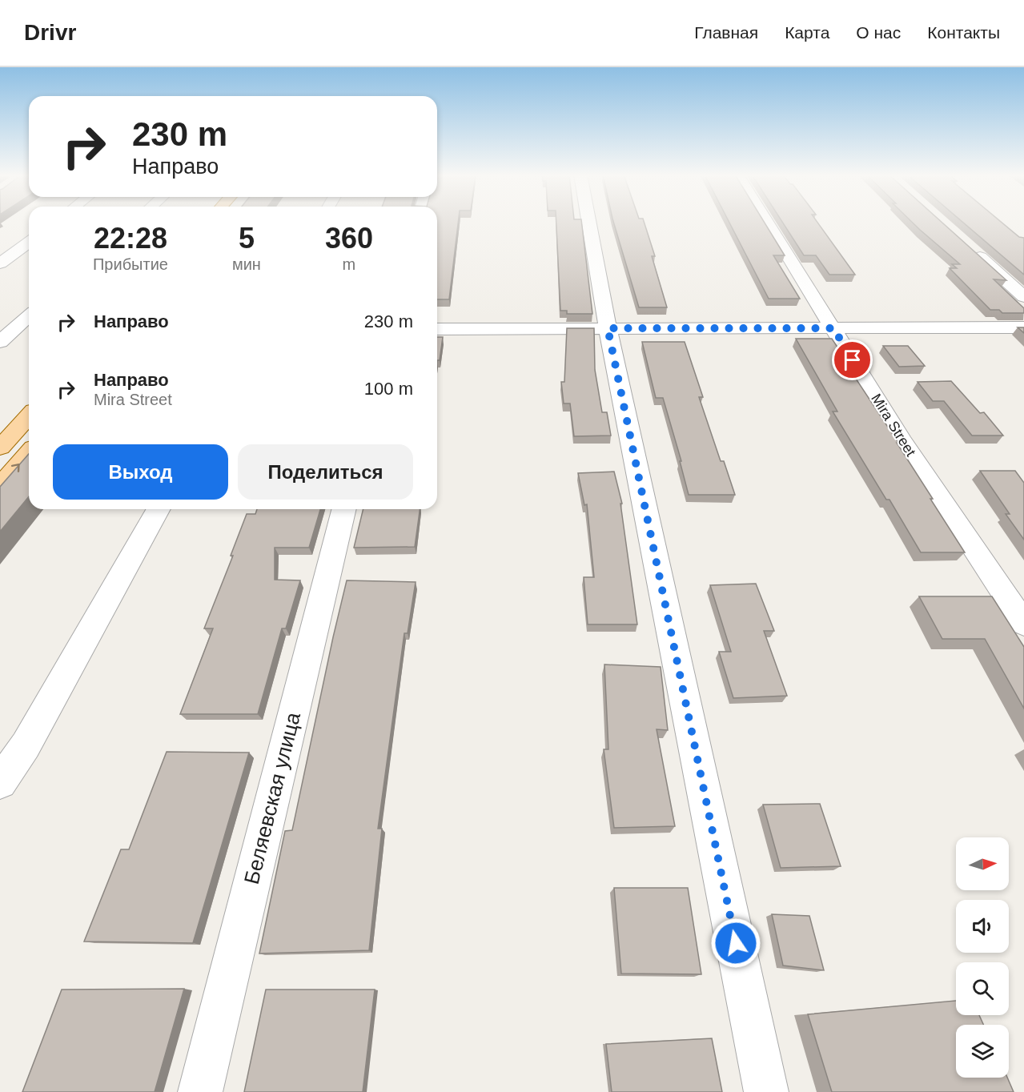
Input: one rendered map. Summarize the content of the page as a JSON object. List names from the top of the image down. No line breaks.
{"streets":{"street":["Mira Street","Беляевская улица"]},"north":"right","page":{"header":"Drivr","nav":["Главная","Карта","О нас","Контакты"],"turn":["230 m","Направо"],"eta":["22:28","Прибытие","5","мин","360","m"],"list":[{"name":"Направо","value":"230 m"},{"name":"Направо","note":"Mira Street","value":"100 m"}],"buttons":["Выход","Поделиться"]}}
